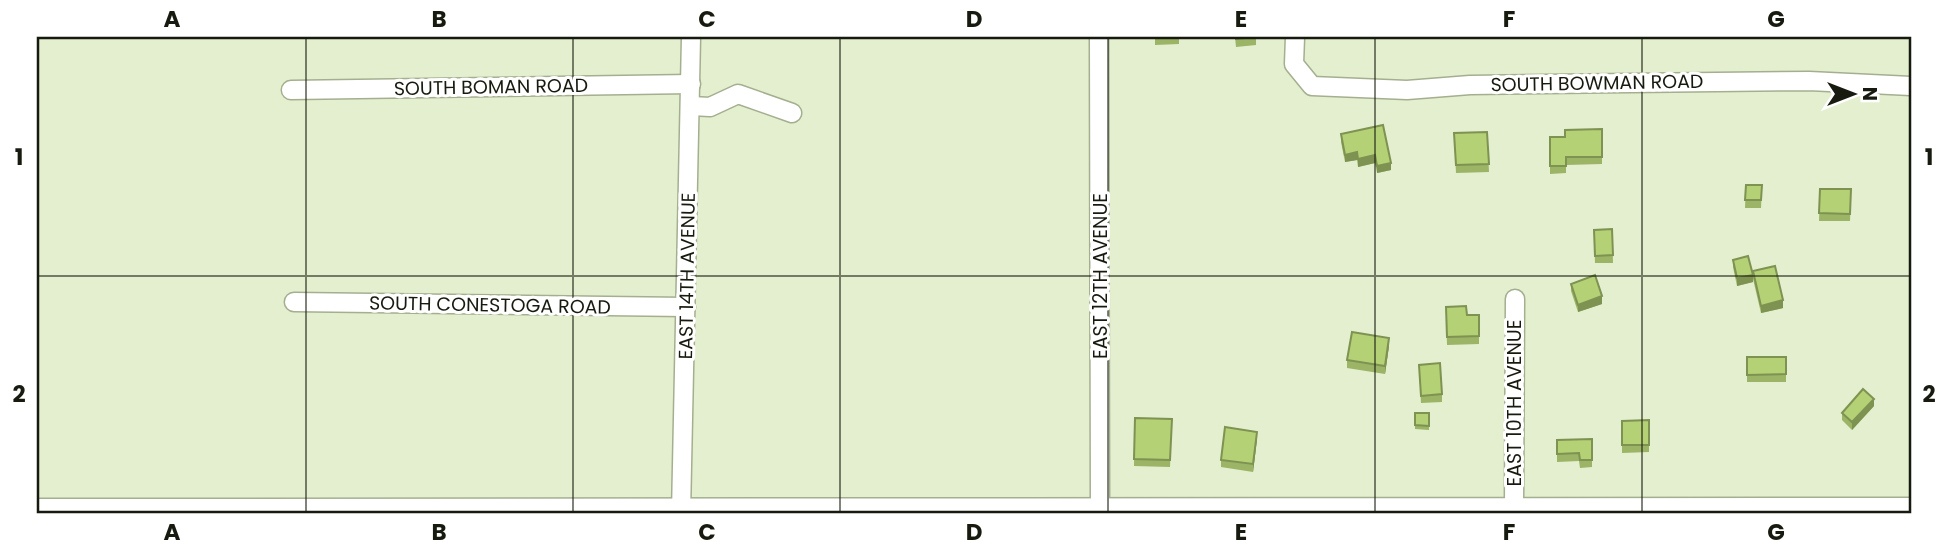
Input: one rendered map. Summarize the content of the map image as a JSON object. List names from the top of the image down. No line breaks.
{"streets":{"street":["SOUTH BOWMAN ROAD","SOUTH BOMAN ROAD","EAST 14TH AVENUE","EAST 12TH AVENUE","SOUTH CONESTOGA ROAD","EAST 10TH AVENUE"]},"crossings":[["SOUTH BOMAN ROAD","EAST 14TH AVENUE"],["EAST 14TH AVENUE","SOUTH CONESTOGA ROAD"]],"north":"right","grid":{"columns":["A","B","C","D","E","F","G"],"rows":["1","2"]}}
